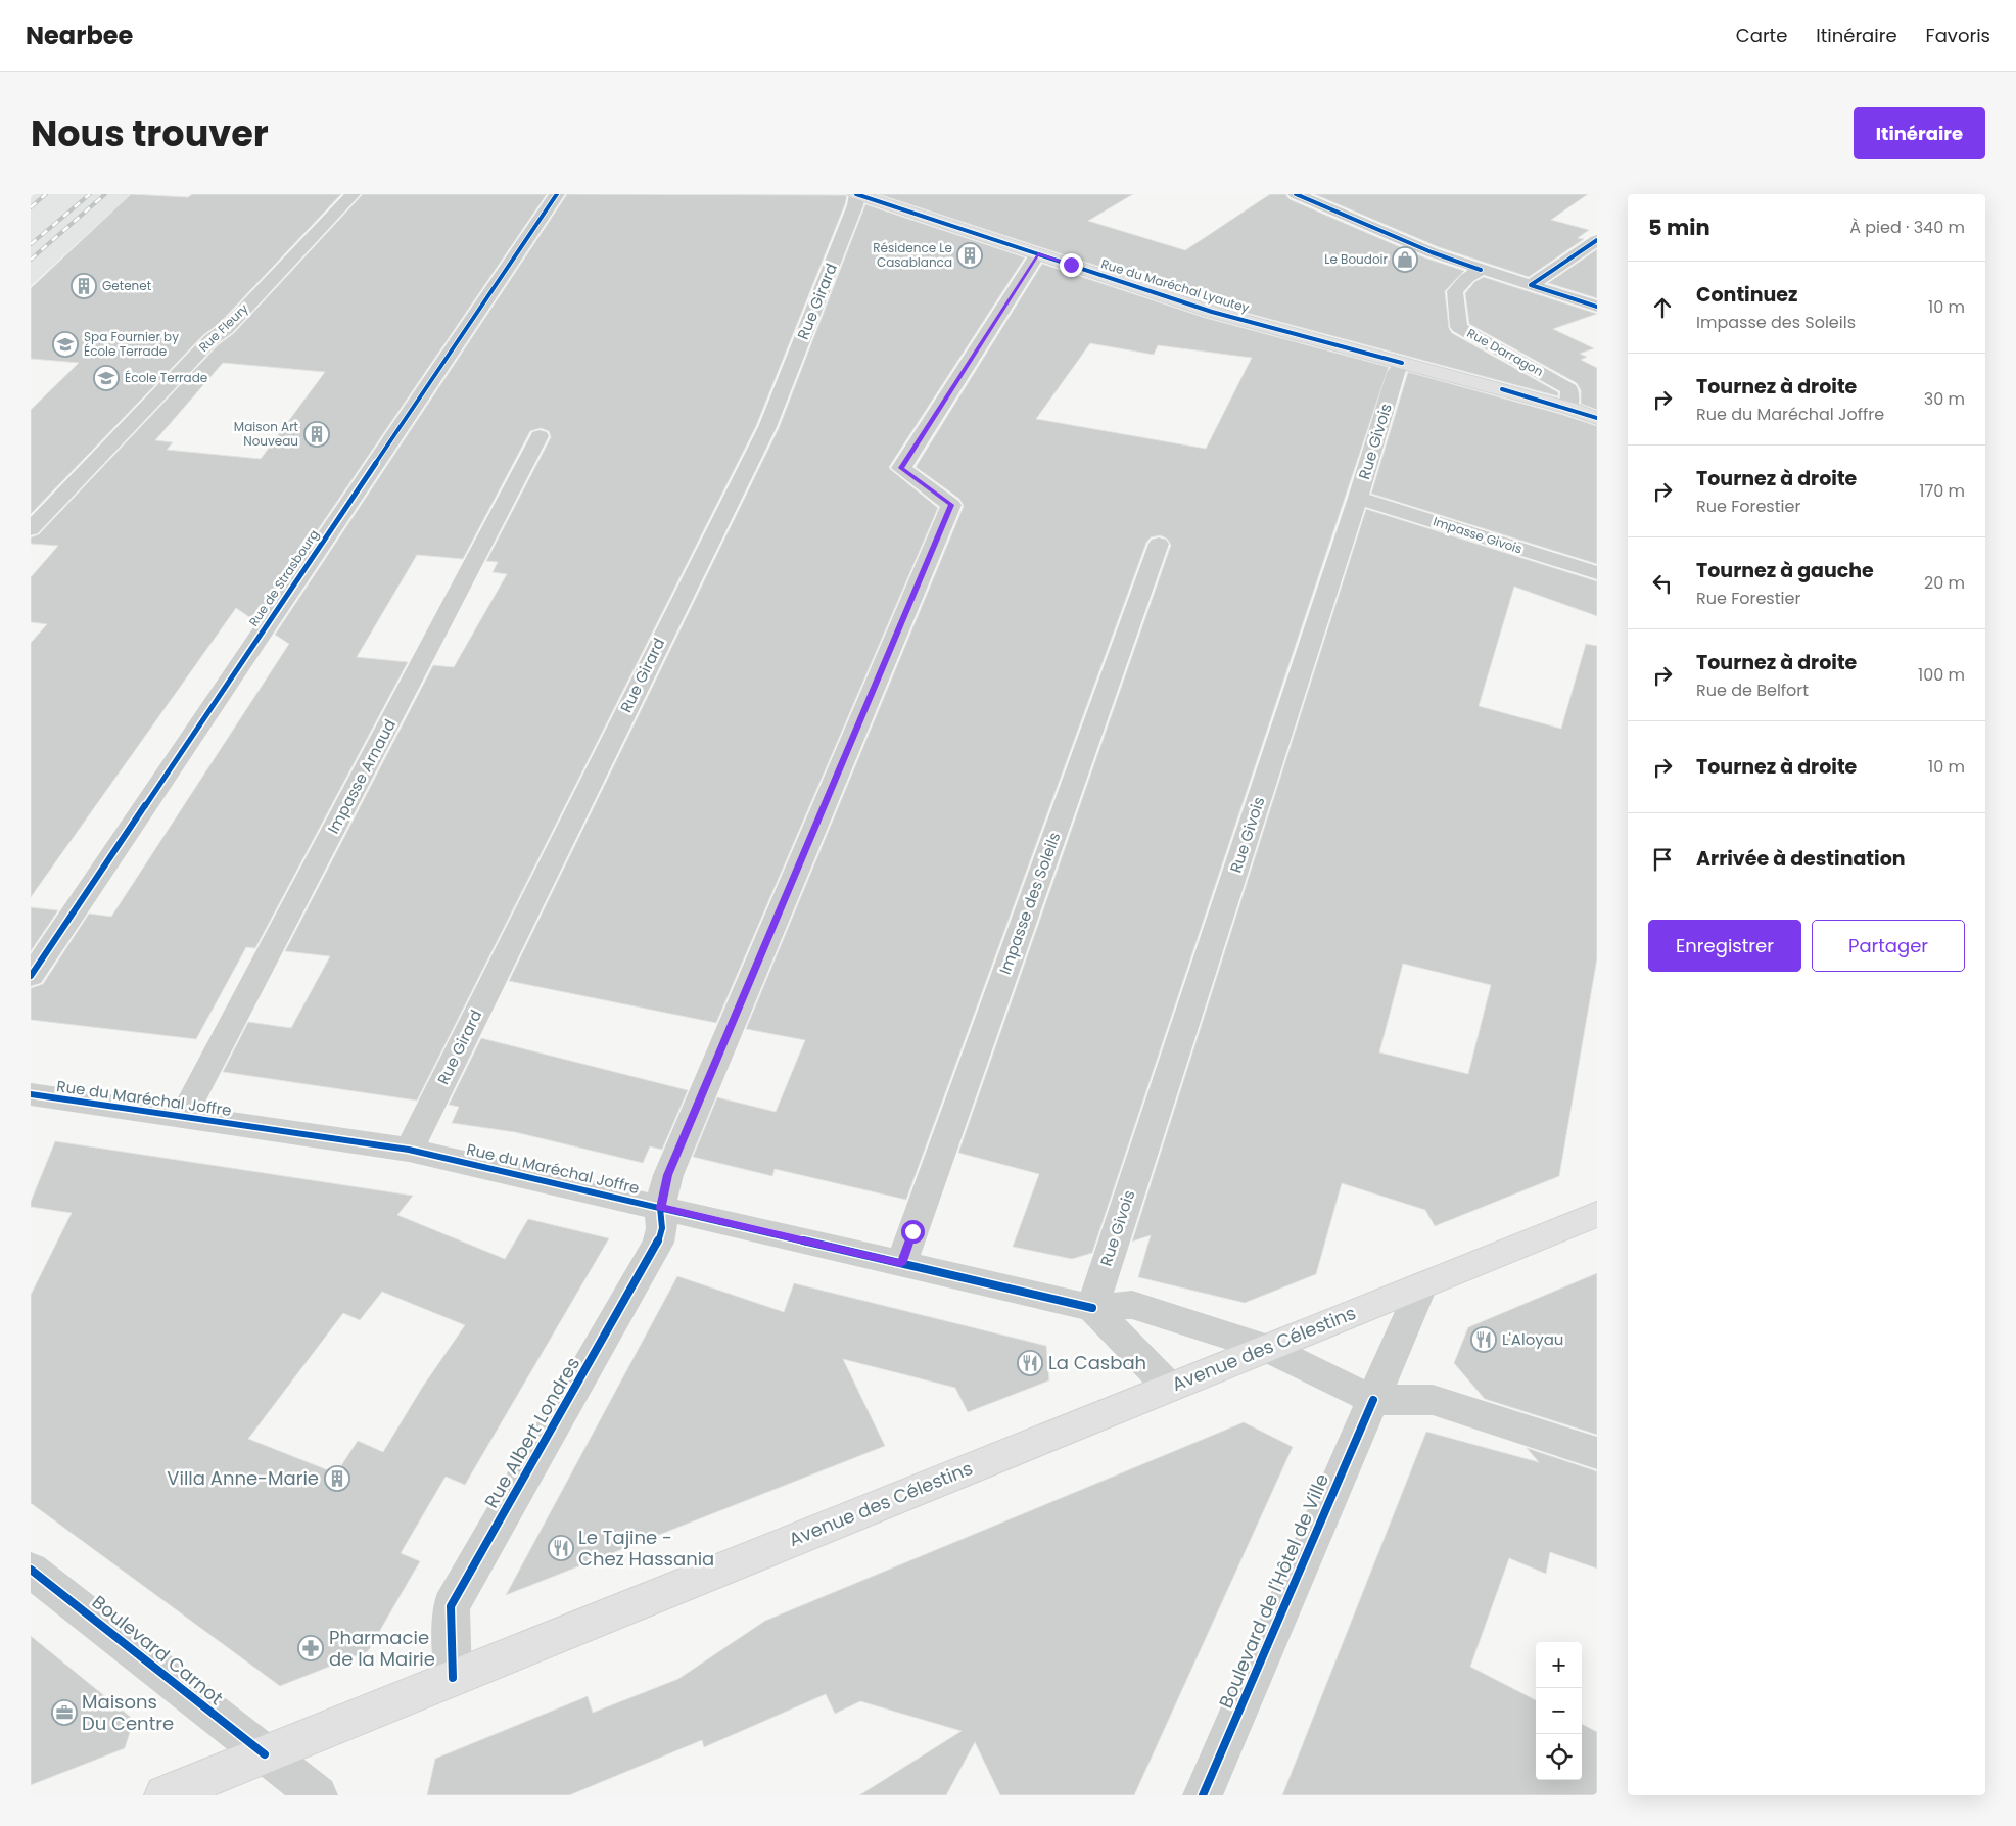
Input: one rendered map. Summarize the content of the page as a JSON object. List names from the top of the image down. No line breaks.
{"streets":{"main road":["Rue du Maréchal Lyautey","Avenue des Célestins"],"street":["Rue Girard","Rue Fleury","Rue Darragon","Rue Givois","Impasse Givois","Rue de Strasbourg","Impasse Arnaud","Impasse des Soleils","Rue du Maréchal Joffre","Rue Albert Londres","Boulevard de l'Hôtel de Ville","Boulevard Carnot"]},"crossings":[["Rue du Maréchal Lyautey","Rue Girard"],["Rue du Maréchal Lyautey","Rue Darragon"],["Rue du Maréchal Lyautey","Rue Givois"],["Rue du Maréchal Lyautey","Rue Albert Londres"],["Rue Girard","Rue du Maréchal Joffre"],["Rue Givois","Impasse Givois"],["Rue Givois","Rue du Maréchal Joffre"],["Impasse Arnaud","Rue du Maréchal Joffre"],["Impasse des Soleils","Rue du Maréchal Joffre"],["Rue du Maréchal Joffre","Avenue des Célestins"],["Rue du Maréchal Joffre","Rue Albert Londres"],["Rue du Maréchal Joffre","Boulevard de l'Hôtel de Ville"],["Avenue des Célestins","Rue Albert Londres"],["Avenue des Célestins","Boulevard de l'Hôtel de Ville"],["Avenue des Célestins","Boulevard Carnot"]],"places":{"building":["Résidence Le Casablanca","Getenet","Maison Art Nouveau","Villa Anne-Marie"],"shop":["Le Boudoir"],"school or university":["Spa Fournier by École Terrade","École Terrade"],"restaurant":["L'Aloyau","La Casbah","Le Tajine - Chez Hassania"],"pharmacy":["Pharmacie de la Mairie"],"office":["Maisons Du Centre"]},"page":{"header":"Nearbee","nav":["Carte","Itinéraire","Favoris"],"title":"Nous trouver","buttons":["Itinéraire",["Enregistrer","Partager"]],"heading":["5 min","À pied · 340 m"],"list":[["Continuez","Impasse des Soleils","10 m"],["Tournez à droite","Rue du Maréchal Joffre","30 m"],["Tournez à droite","Rue Forestier","170 m"],["Tournez à gauche","Rue Forestier","20 m"],["Tournez à droite","Rue de Belfort","100 m"],["Tournez à droite","10 m"],"Arrivée à destination"],"map_buttons":["+","−"]}}
